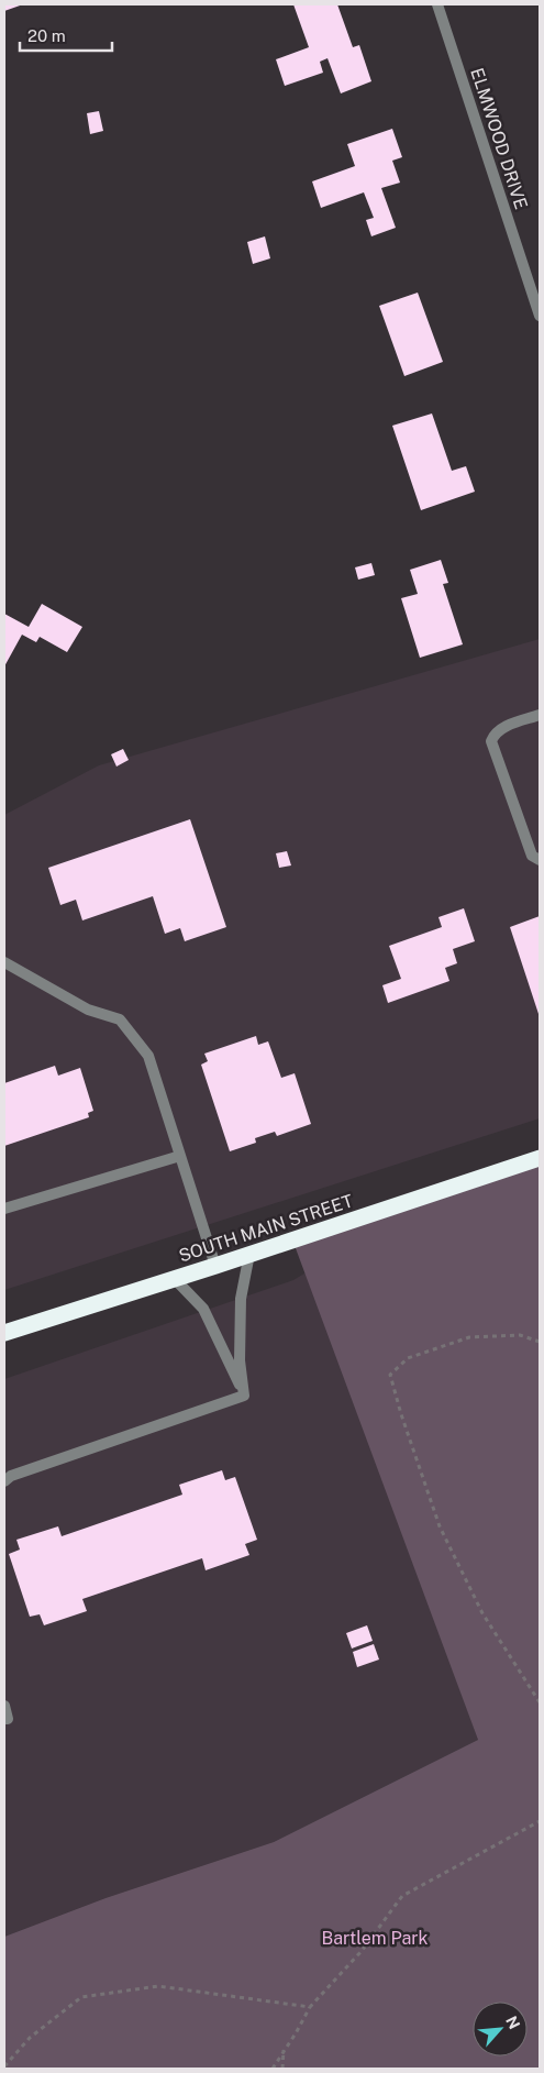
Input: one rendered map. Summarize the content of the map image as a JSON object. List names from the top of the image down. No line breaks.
{"streets":{"highway":["SOUTH MAIN STREET"],"street":["ELMWOOD DRIVE"]},"parks":["Bartlem Park"],"scale_bar":"20 m","north":"top right"}
